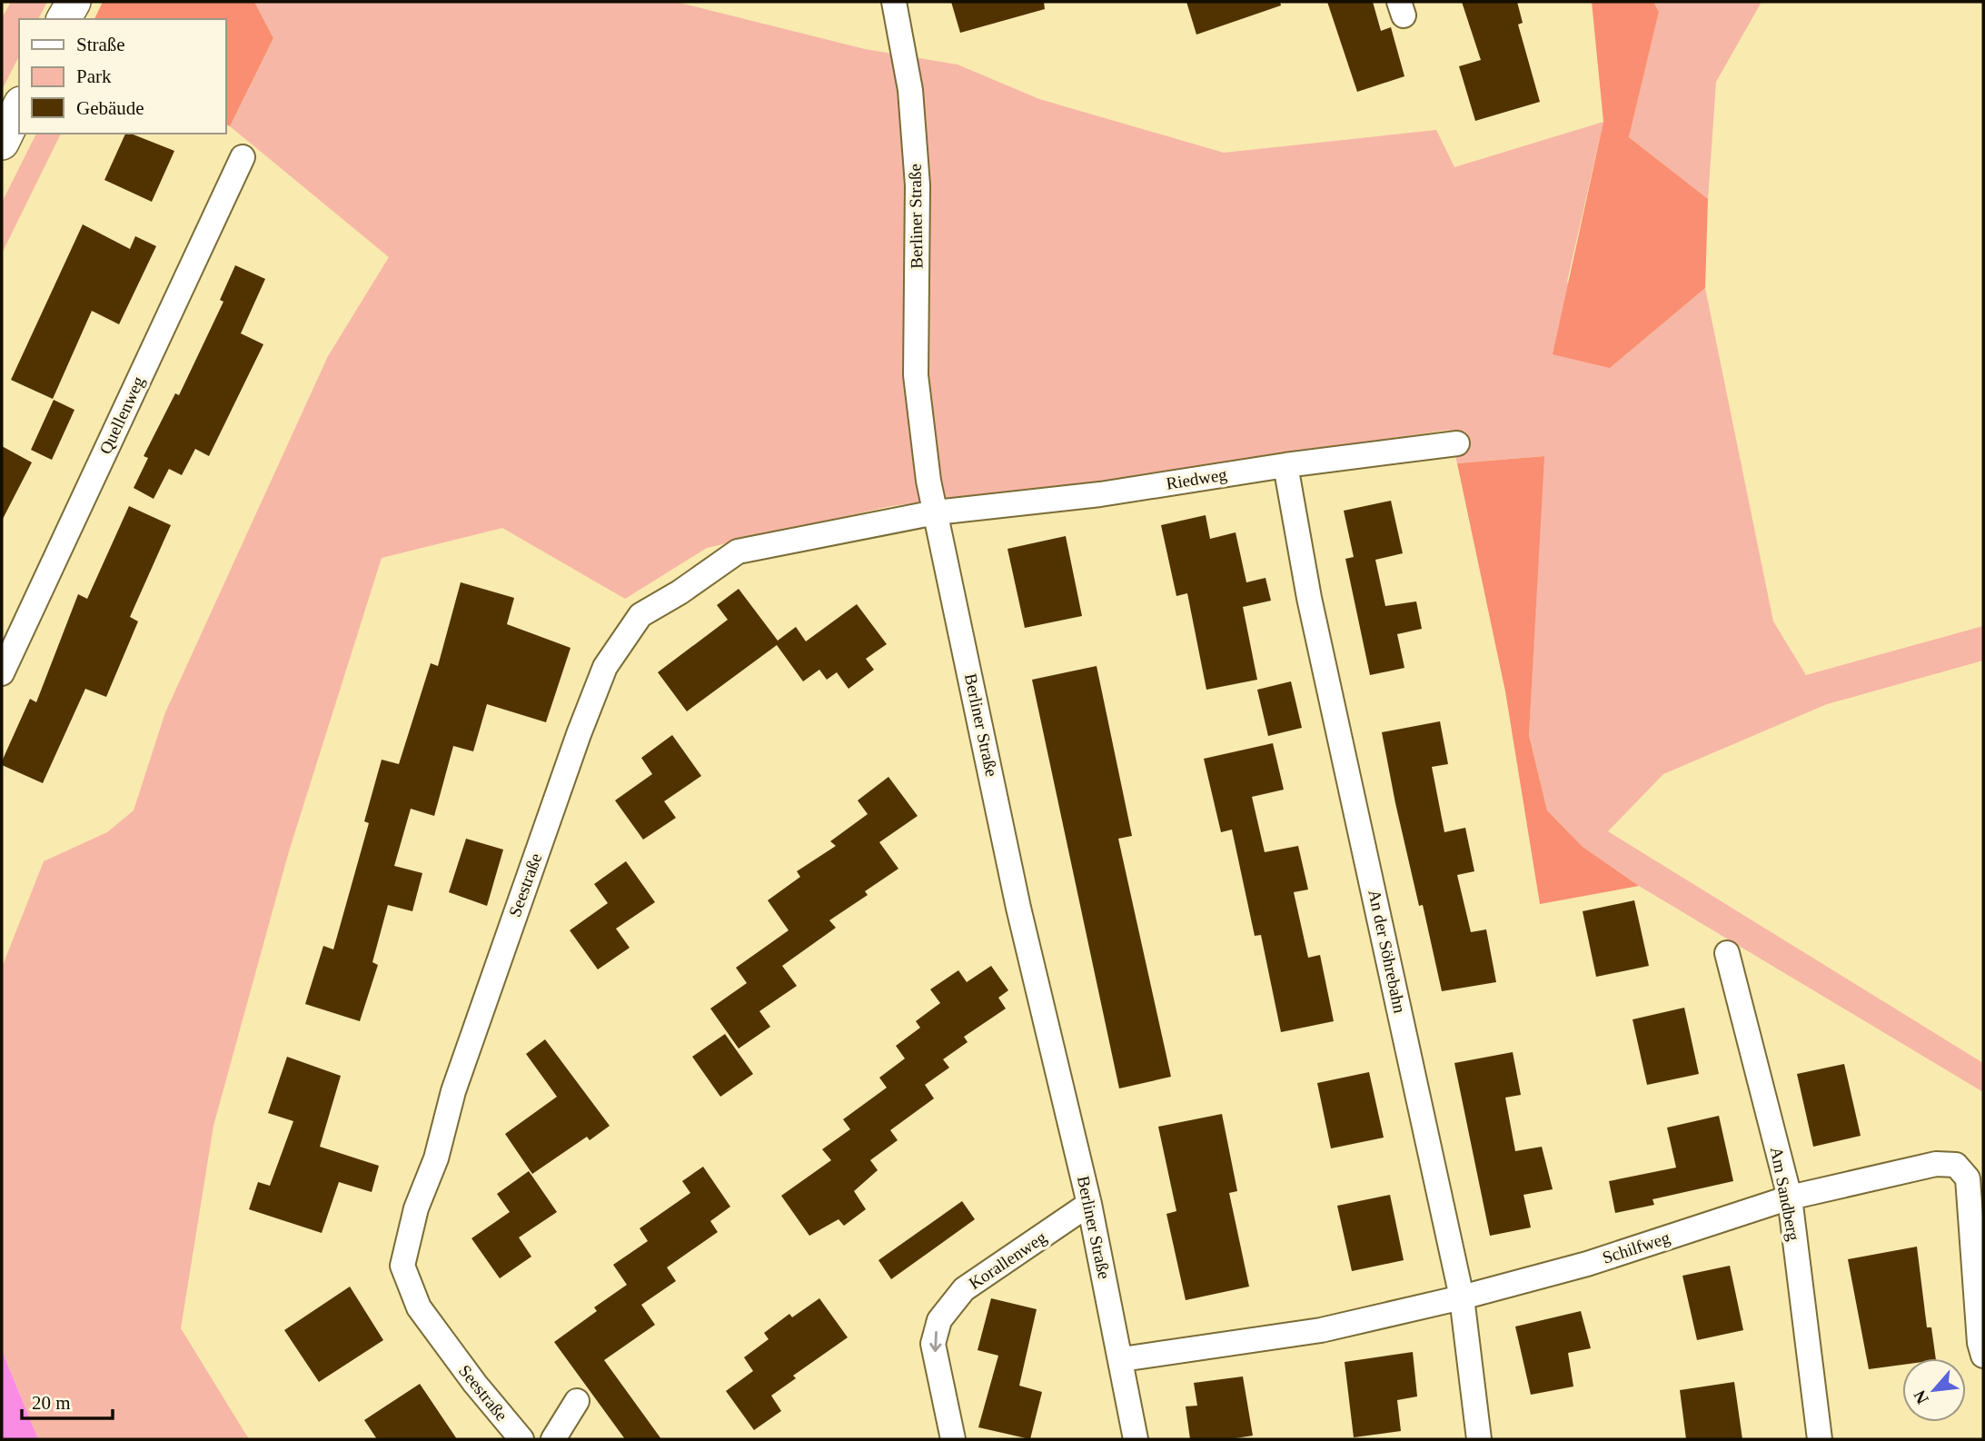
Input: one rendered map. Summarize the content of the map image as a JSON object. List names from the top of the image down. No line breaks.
{"streets":{"street":["Berliner Straße","Quellenweg","Riedweg","Seestraße","An der Söhrebahn","Am Sandberg","Schilfweg","Korallenweg"]},"crossings":[["Berliner Straße","Riedweg"],["Berliner Straße","Seestraße"],["Berliner Straße","Schilfweg"],["Berliner Straße","Korallenweg"],["Riedweg","Seestraße"],["Riedweg","An der Söhrebahn"],["An der Söhrebahn","Schilfweg"],["Am Sandberg","Schilfweg"]],"one_way":["Korallenweg"],"legend":["Straße","Park","Gebäude"],"scale_bar":"20 m","north":"bottom left"}
